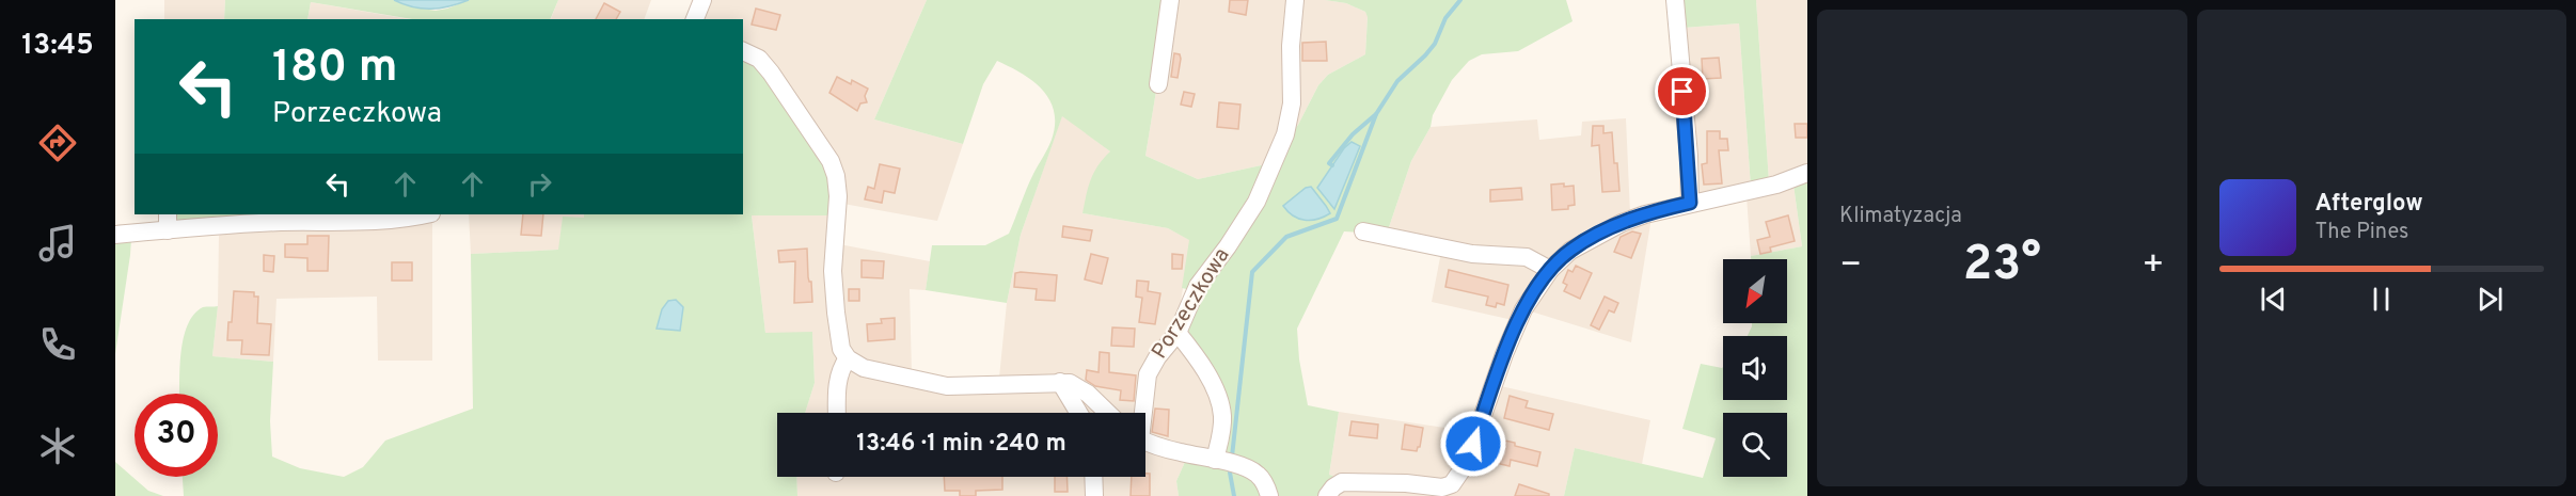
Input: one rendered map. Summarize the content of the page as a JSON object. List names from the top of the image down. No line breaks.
{"streets":{"street":["Porzeczkowa"]},"north":"bottom left","page":{"tabs":"13:45","tile":"Klimatyzacja","turn":["180 m","Porzeczkowa"],"song":["Afterglow","The Pines"],"heat":["−","23°","+"],"limit":"30","trip":"13:46 · 1 min · 240 m"}}
